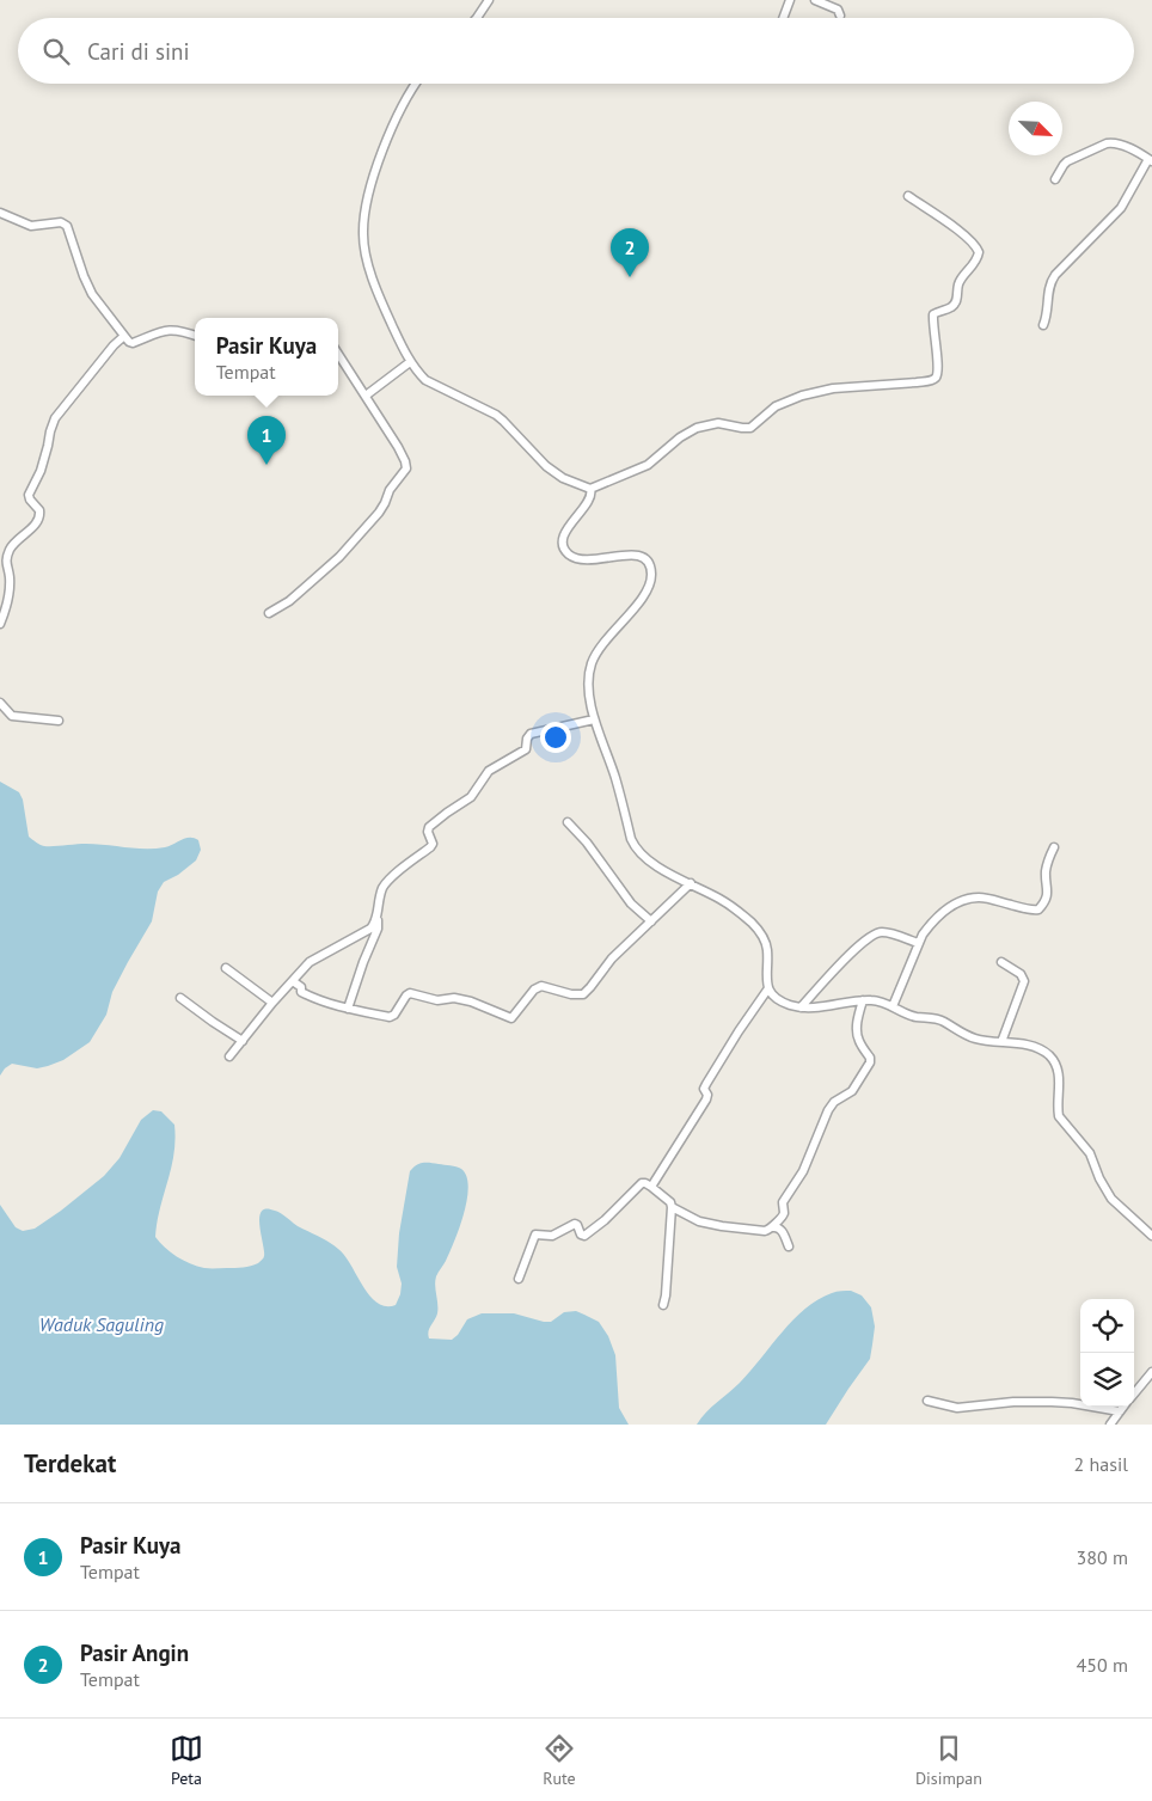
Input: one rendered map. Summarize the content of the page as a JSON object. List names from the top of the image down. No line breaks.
{"water":["Waduk Saguling"],"north":"bottom right","page":{"search":"Cari di sini","pins":["2","1"],"popup":["Pasir Kuya","Tempat"],"heading":["Terdekat","2 hasil"],"list":[{"mark":"1","name":"Pasir Kuya","note":"Tempat","value":"380 m"},{"mark":"2","name":"Pasir Angin","note":"Tempat","value":"450 m"}],"nav":["Peta","Rute","Disimpan"]}}
